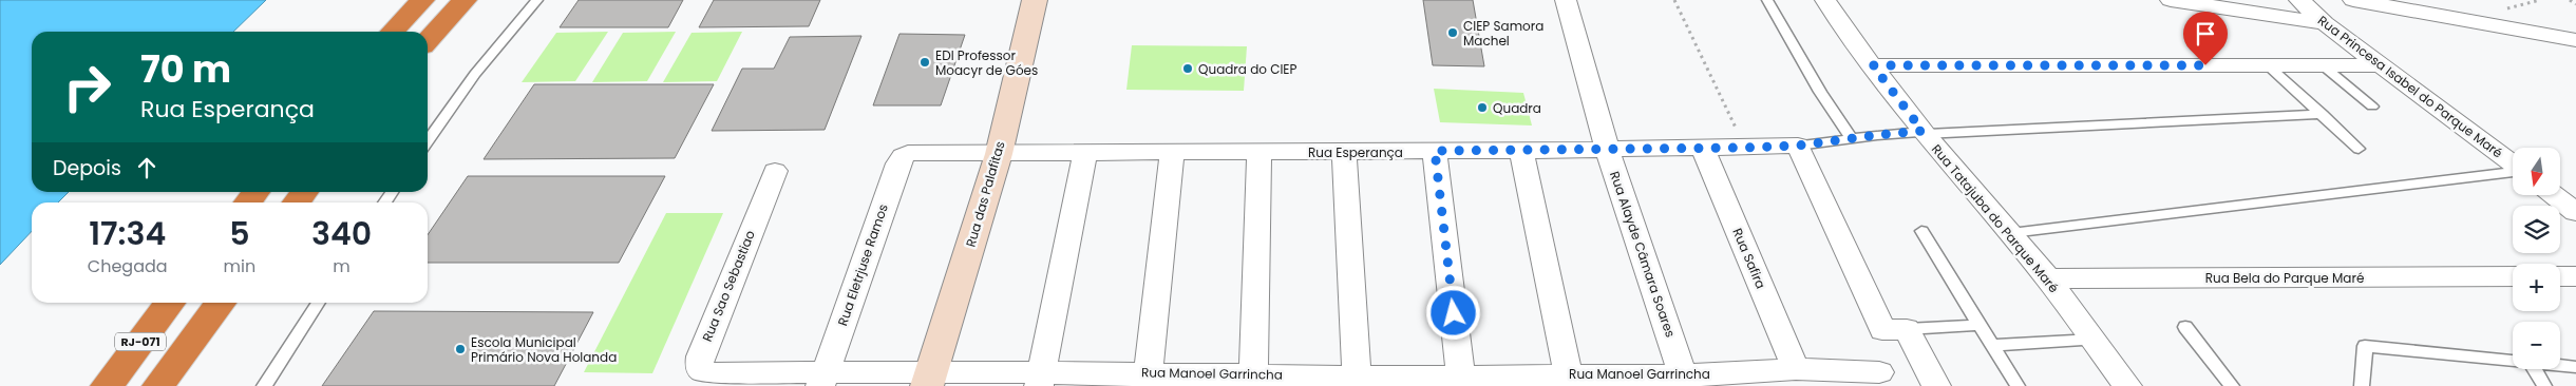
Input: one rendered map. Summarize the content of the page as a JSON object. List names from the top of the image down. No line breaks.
{"streets":{"highway":["RJ-071"],"street":["Rua Princesa Isabel do Parque Maré","Rua Esperança","Rua das Palafitas","Rua Tatajuba do Parque Maré","Rua Alayde Câmara Soares","Rua Safira","Rua Eletrjuse Ramos","Rua Bela do Parque Maré","Rua Sao Sebastiao","Rua Manoel Garrincha"]},"crossings":[["Rua Esperança","Rua das Palafitas"],["Rua Esperança","Rua Alayde Câmara Soares"],["Rua Esperança","Rua Safira"],["Rua Esperança","Rua Eletrjuse Ramos"],["Rua das Palafitas","Rua Manoel Garrincha"],["Rua Tatajuba do Parque Maré","Rua Bela do Parque Maré"],["Rua Alayde Câmara Soares","Rua Manoel Garrincha"],["Rua Safira","Rua Manoel Garrincha"],["Rua Eletrjuse Ramos","Rua Manoel Garrincha"],["Rua Sao Sebastiao","Rua Manoel Garrincha"]],"places":["CIEP Samora Machel","EDI Professor Moacyr de Góes","Quadra do CIEP","Quadra","Escola Municipal Primário Nova Holanda"],"north":"bottom","page":{"turn":["70 m","Rua Esperança"],"then":"Depois","map_buttons":["+","−"],"eta":["17:34","Chegada","5","min","340","m"]}}
